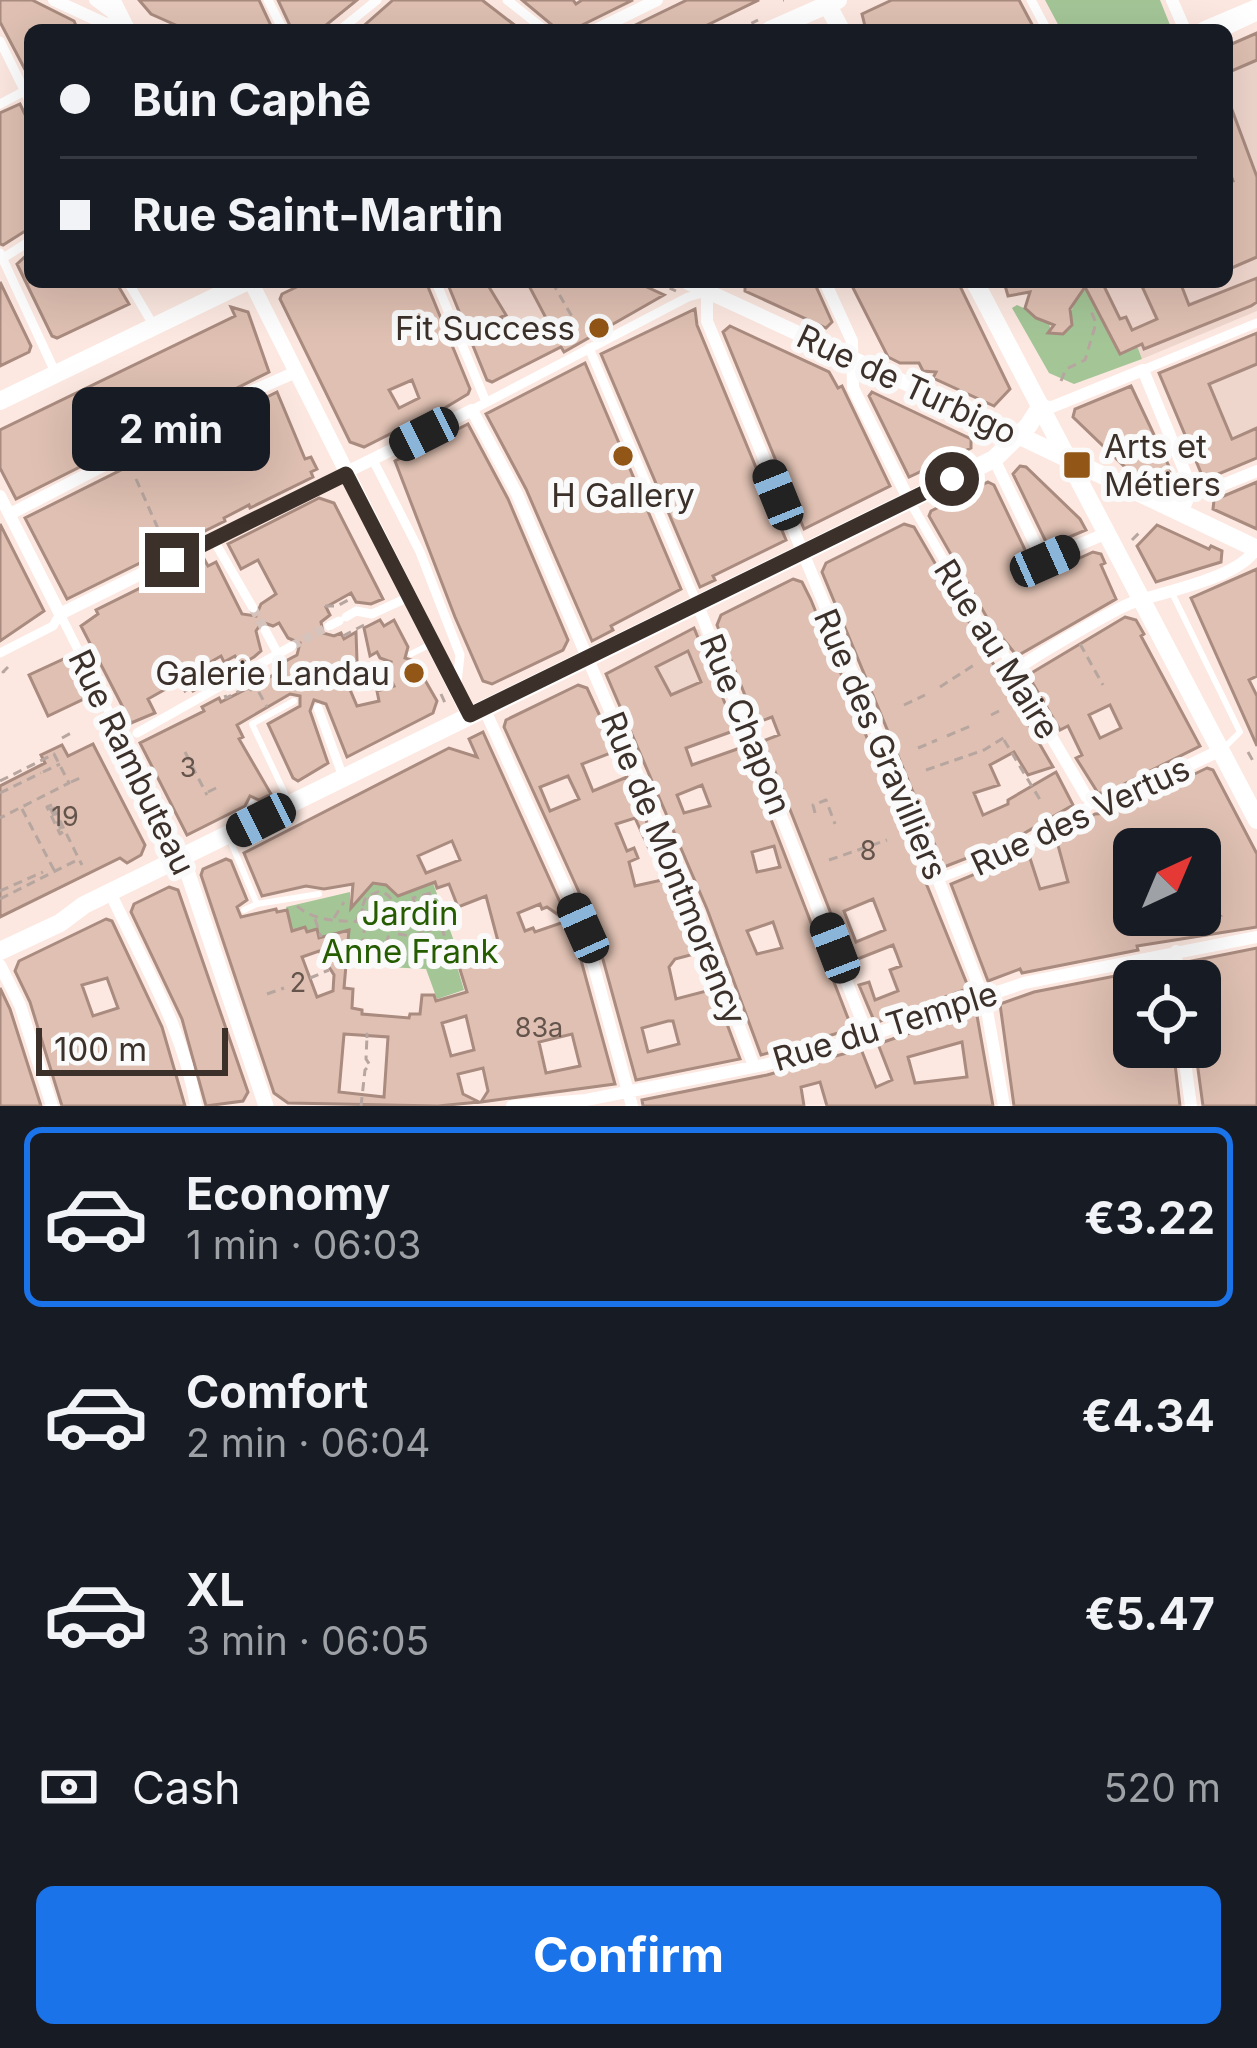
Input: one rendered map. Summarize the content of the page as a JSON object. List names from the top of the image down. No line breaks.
{"streets":{"main road":["Rue de Turbigo"],"street":["Rue au Maire","Rue Chapon","Rue des Gravilliers","Rue Rambuteau","Rue des Vertus","Rue de Montmorency","Rue du Temple"]},"crossings":[["Rue de Turbigo","Rue au Maire"],["Rue au Maire","Rue des Vertus"],["Rue Chapon","Rue du Temple"],["Rue des Gravilliers","Rue des Vertus"],["Rue des Gravilliers","Rue du Temple"],["Rue de Montmorency","Rue du Temple"]],"parks":["Jardin Anne Frank"],"places":{"other":["Fit Success","H Gallery","Galerie Landau"],"transit":["Arts et Métiers"]},"house_numbers":["3","19","8","2","83a"],"scale_bar":"100 m","north":"top right","page":{"banner":["Bún Caphê","Rue Saint-Martin"],"bubble":"2 min","scale":"100 m","list":[{"name":"Economy","note":"1 min · 06:03","value":"€3.22"},{"name":"Comfort","note":"2 min · 06:04","value":"€4.34"},{"name":"XL","note":"3 min · 06:05","value":"€5.47"}],"pay":["Cash","520 m"],"buttons":"Confirm"}}
